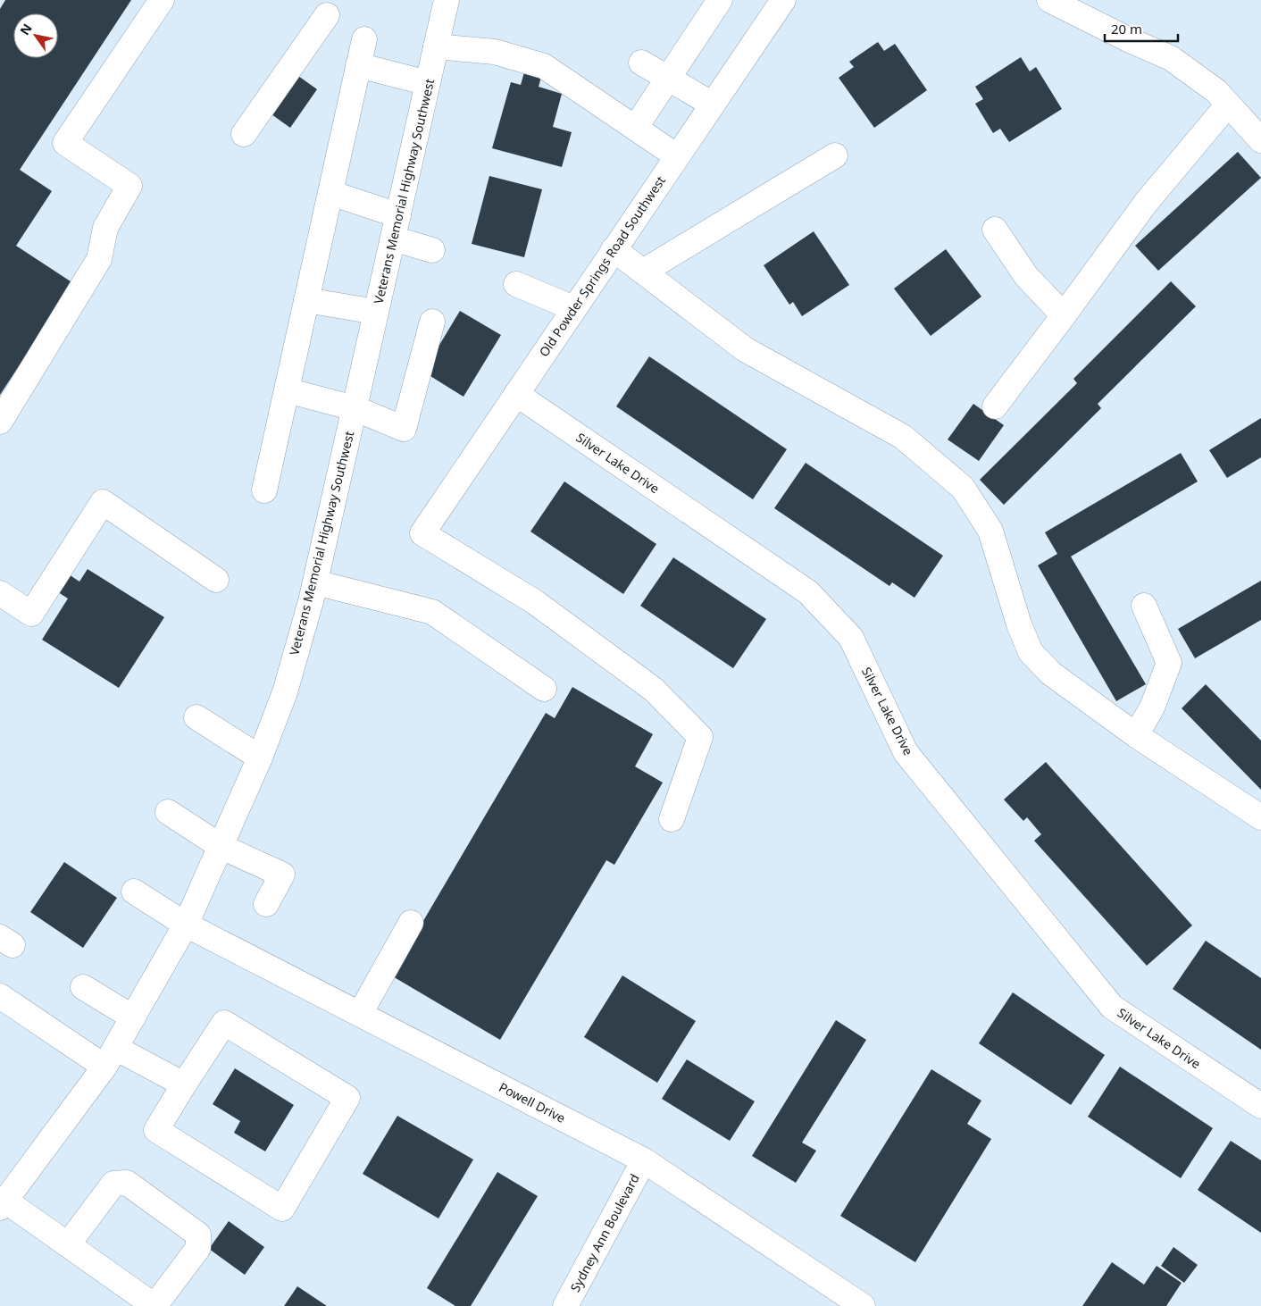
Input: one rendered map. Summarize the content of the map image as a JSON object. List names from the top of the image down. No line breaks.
{"streets":{"street":["Veterans Memorial Highway Southwest","Old Powder Springs Road Southwest","Silver Lake Drive","Powell Drive","Sydney Ann Boulevard"]},"crossings":[["Veterans Memorial Highway Southwest","Powell Drive"],["Old Powder Springs Road Southwest","Silver Lake Drive"],["Powell Drive","Sydney Ann Boulevard"]],"scale_bar":"20 m","north":"top left"}
